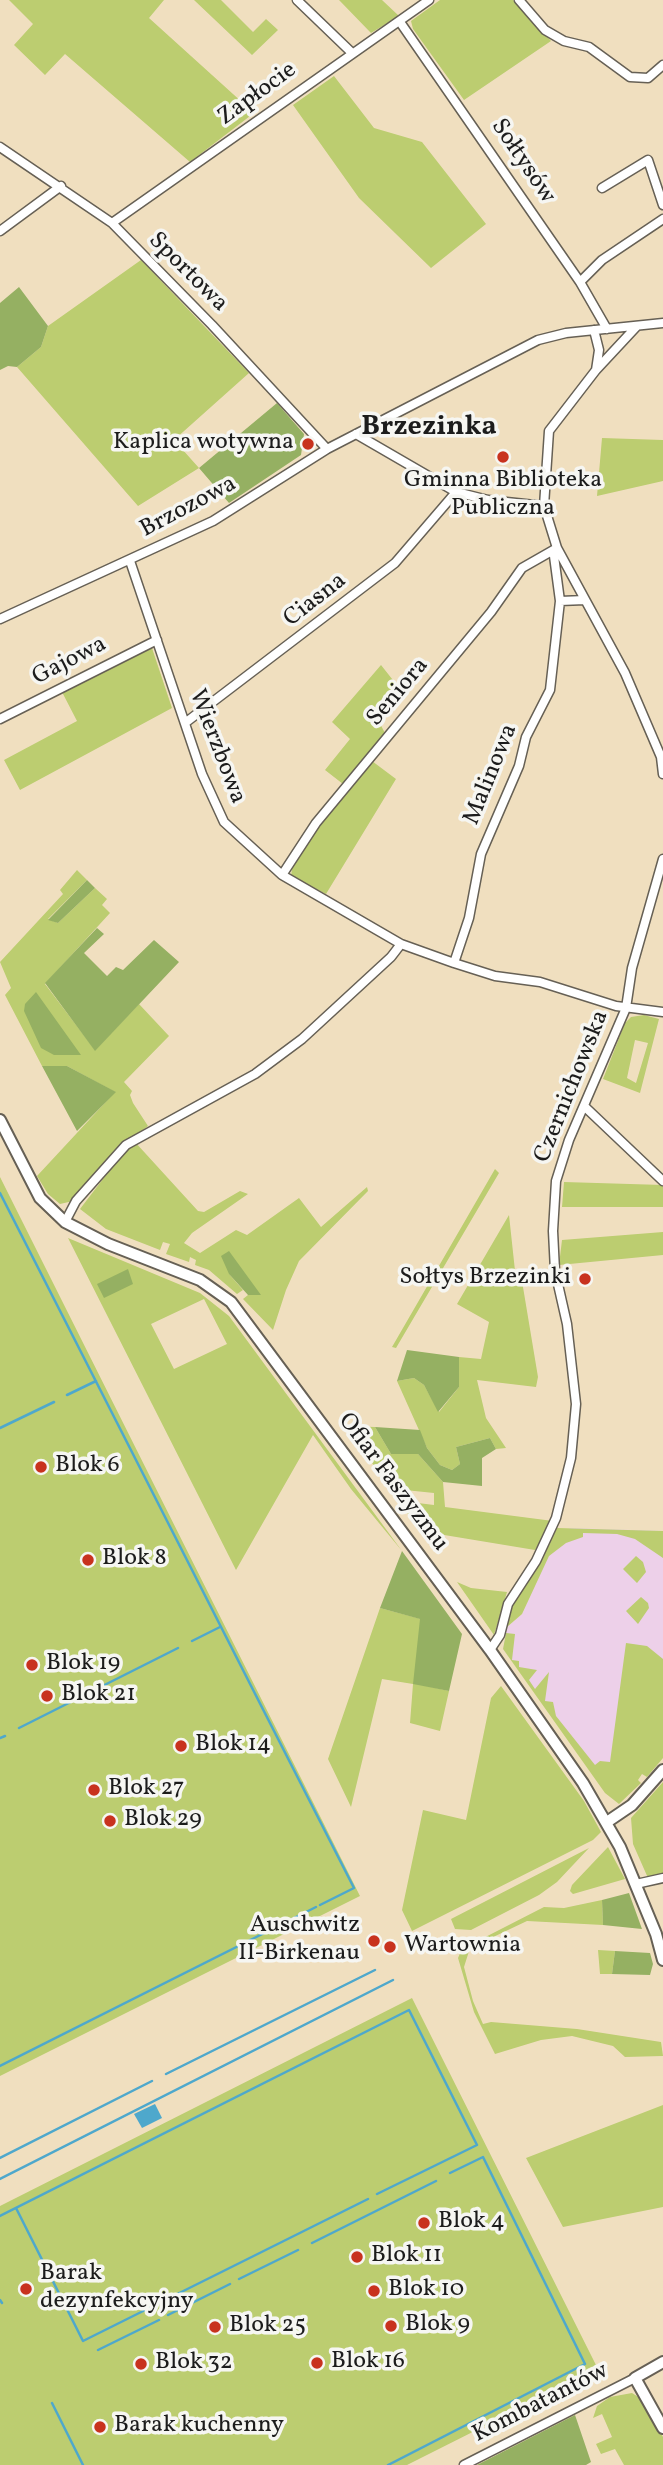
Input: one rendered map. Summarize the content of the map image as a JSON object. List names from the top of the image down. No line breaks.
{"streets":{"street":["Zapłocie","Sołtysów","Sportowa","Brzozowa","Ciasna","Gajowa","Seniora","Wierzbowa","Malinowa","Czernichowska","Ofiar Faszyzmu","Kombatantów"]},"crossings":[["Zapłocie","Sołtysów"],["Zapłocie","Sportowa"],["Sołtysów","Brzozowa"],["Sportowa","Brzozowa"],["Brzozowa","Wierzbowa"],["Ciasna","Wierzbowa"],["Gajowa","Wierzbowa"],["Seniora","Wierzbowa"],["Seniora","Malinowa"],["Wierzbowa","Malinowa"],["Wierzbowa","Czernichowska"],["Czernichowska","Ofiar Faszyzmu"]],"districts":["Brzezinka"],"places":["Kaplica wotywna","Gminna Biblioteka Publiczna","Sołtys Brzezinki","Blok 6","Blok 8","Blok 19","Blok 21","Blok 14","Blok 27","Blok 29","Auschwitz II-Birkenau","Wartownia","Blok 4","Blok 11","Barak dezynfekcyjny","Blok 10","Blok 9","Blok 25","Blok 16","Blok 32","Barak kuchenny"]}
